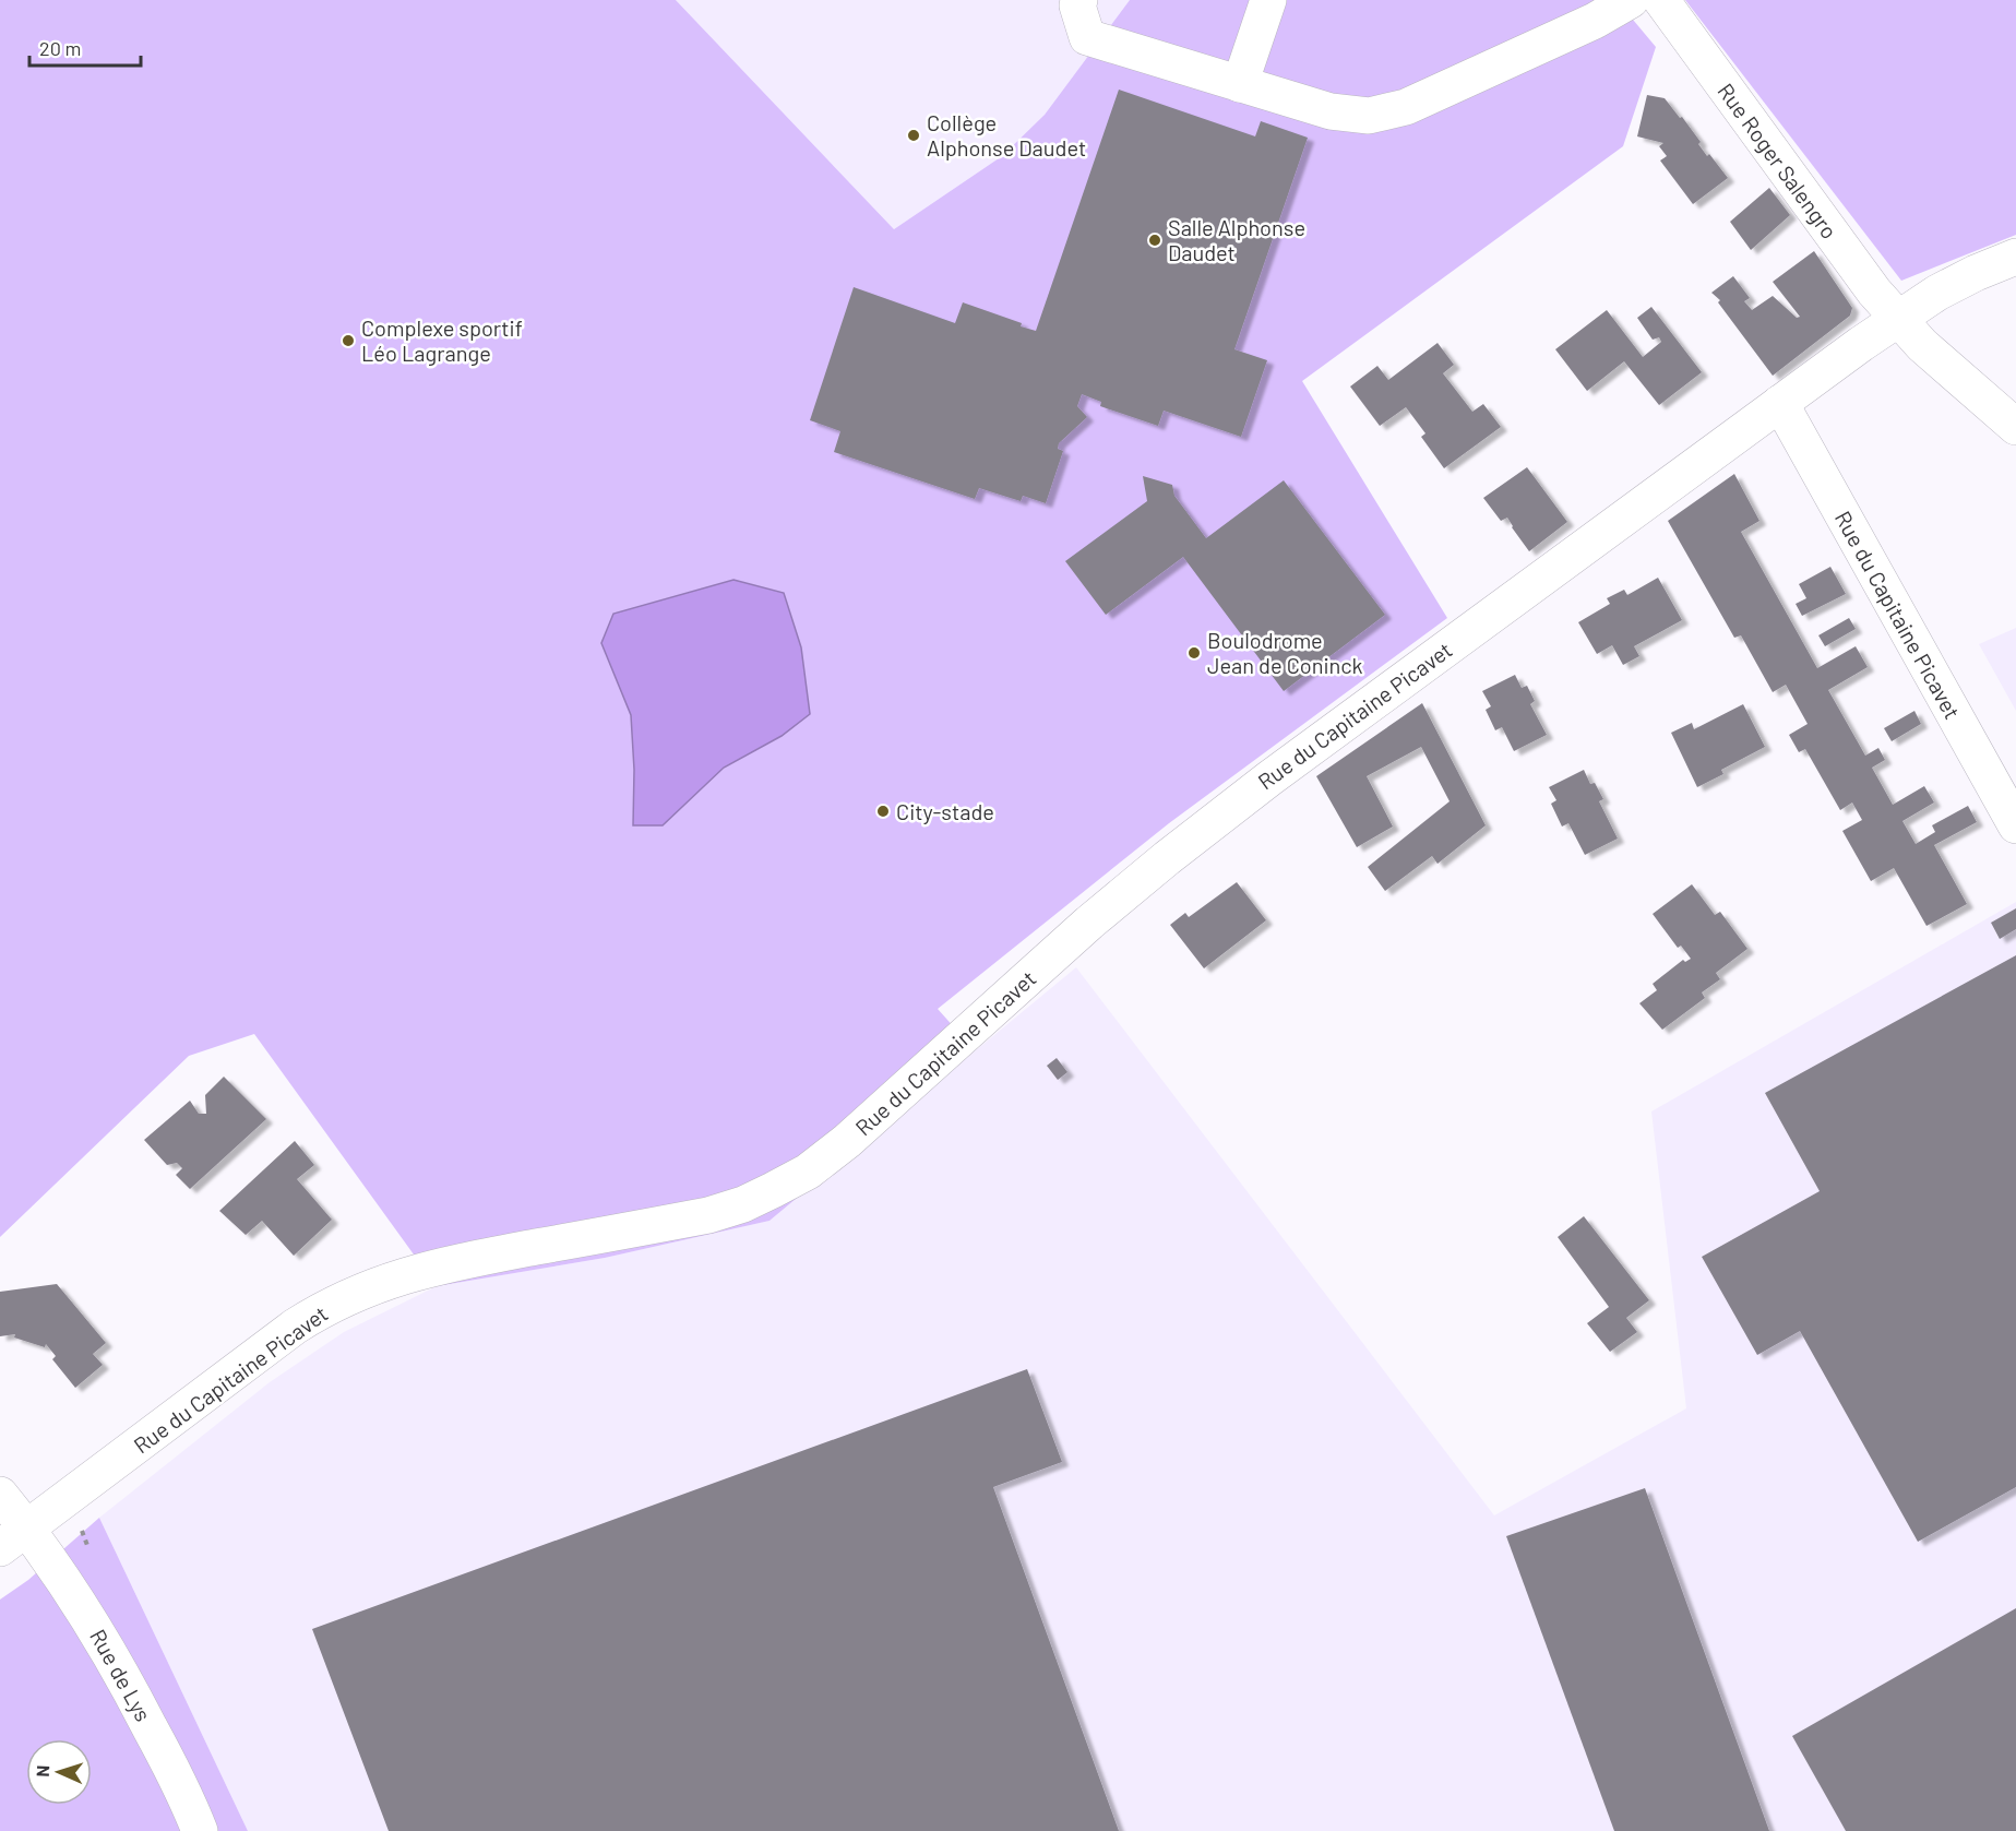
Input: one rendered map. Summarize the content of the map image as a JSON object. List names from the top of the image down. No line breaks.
{"streets":{"street":["Rue Roger Salengro","Rue du Capitaine Picavet","Rue de Lys"]},"crossings":[["Rue Roger Salengro","Rue du Capitaine Picavet"],["Rue du Capitaine Picavet","Rue de Lys"]],"places":["Collège Alphonse Daudet","Salle Alphonse Daudet","Complexe sportif Léo Lagrange","Boulodrome Jean de Coninck","City-stade"],"scale_bar":"20 m","north":"left"}
